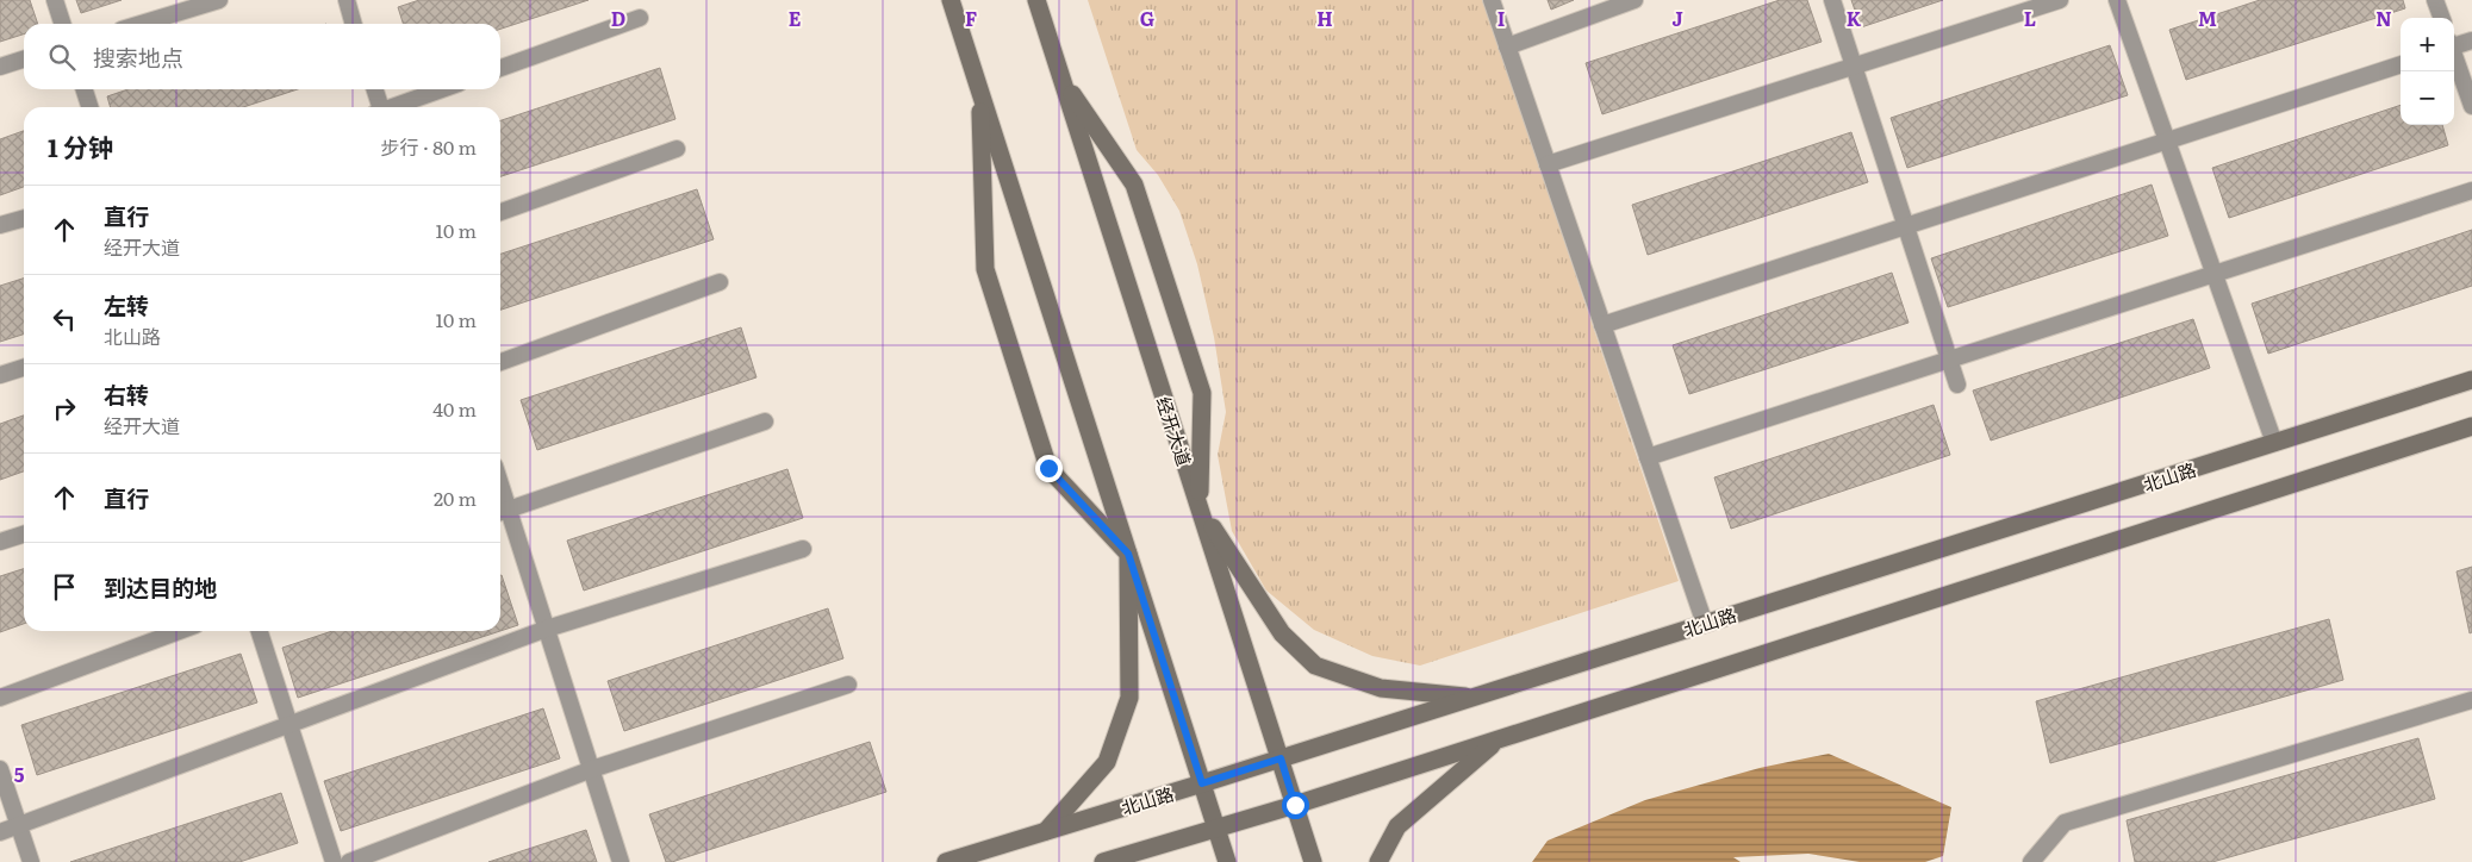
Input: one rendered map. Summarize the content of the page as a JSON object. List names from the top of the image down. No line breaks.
{"streets":{"main road":["经开大道","北山路"]},"crossings":[["经开大道","北山路"]],"page":{"map_buttons":["+","−"],"search":"搜索地点","heading":["1 分钟","步行 · 80 m"],"list":[["直行","经开大道","10 m"],["左转","北山路","10 m"],["右转","经开大道","40 m"],["直行","20 m"],"到达目的地"]},"grid":{"columns":["D","E","F","G","H","I","J","K","L","M","N"],"rows":["5"]}}
